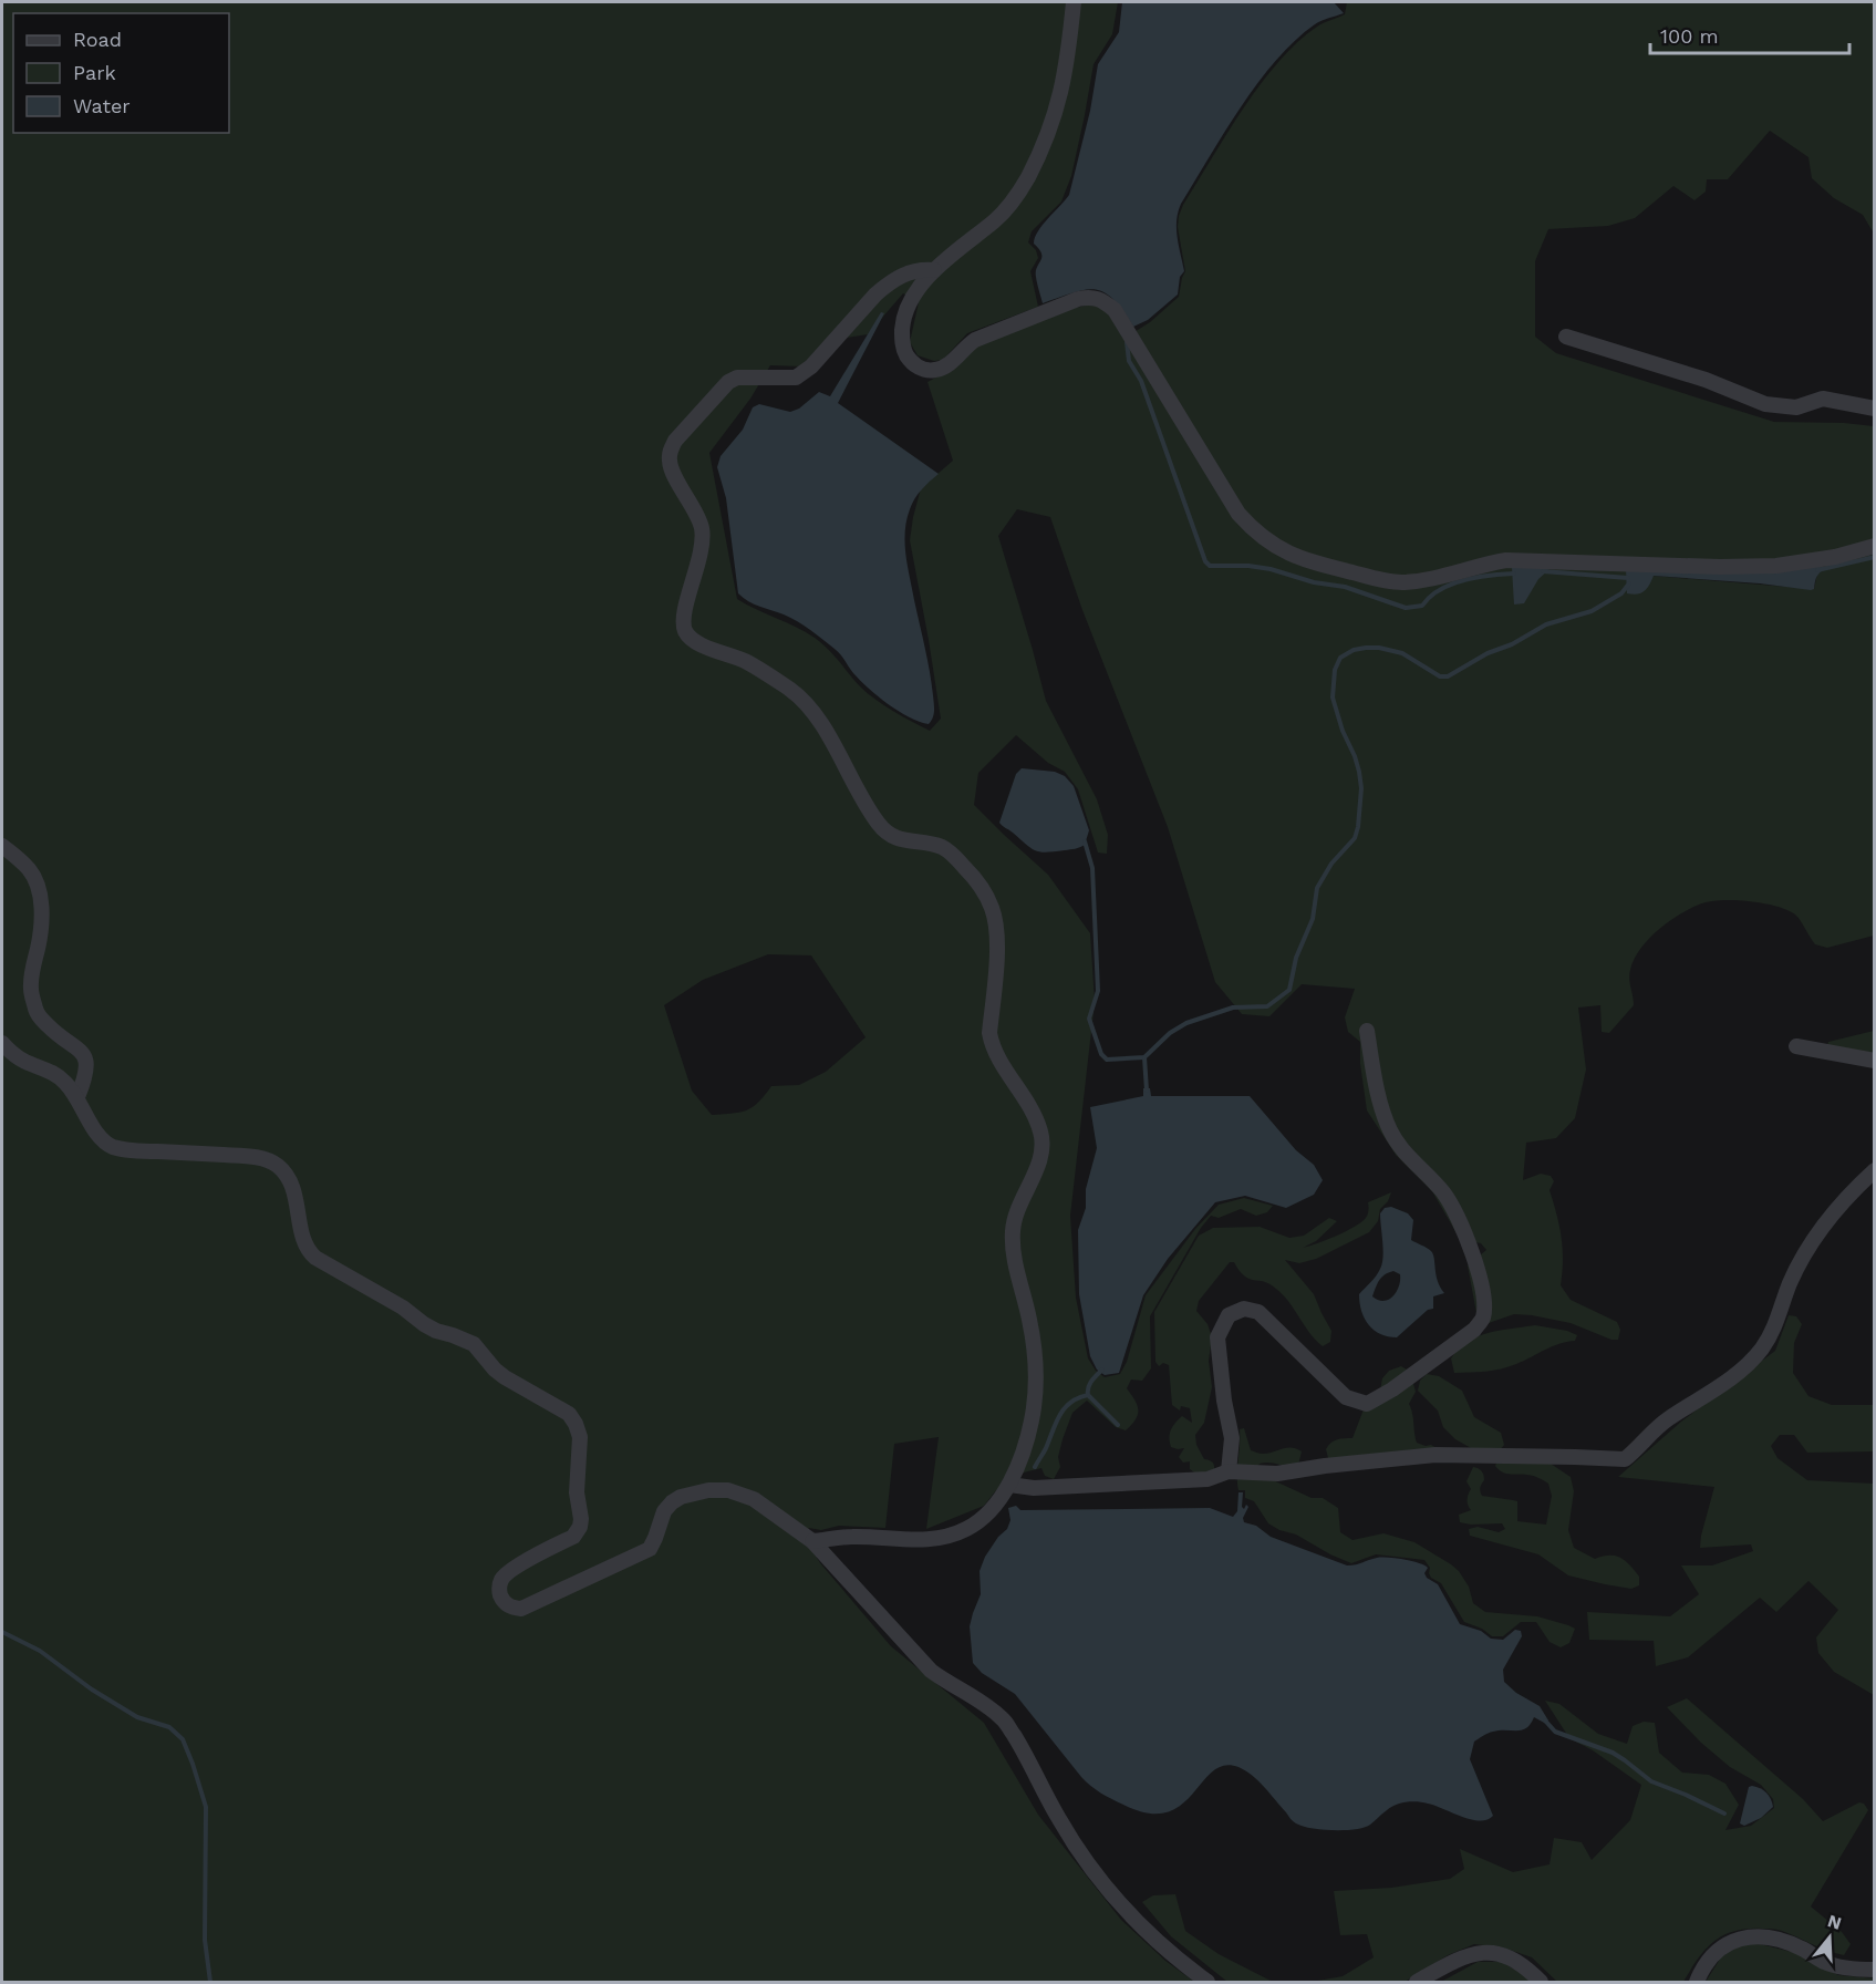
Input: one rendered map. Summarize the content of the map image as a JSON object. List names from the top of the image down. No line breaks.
{"legend":["Road","Park","Water"],"scale_bar":"100 m","north":"top"}
